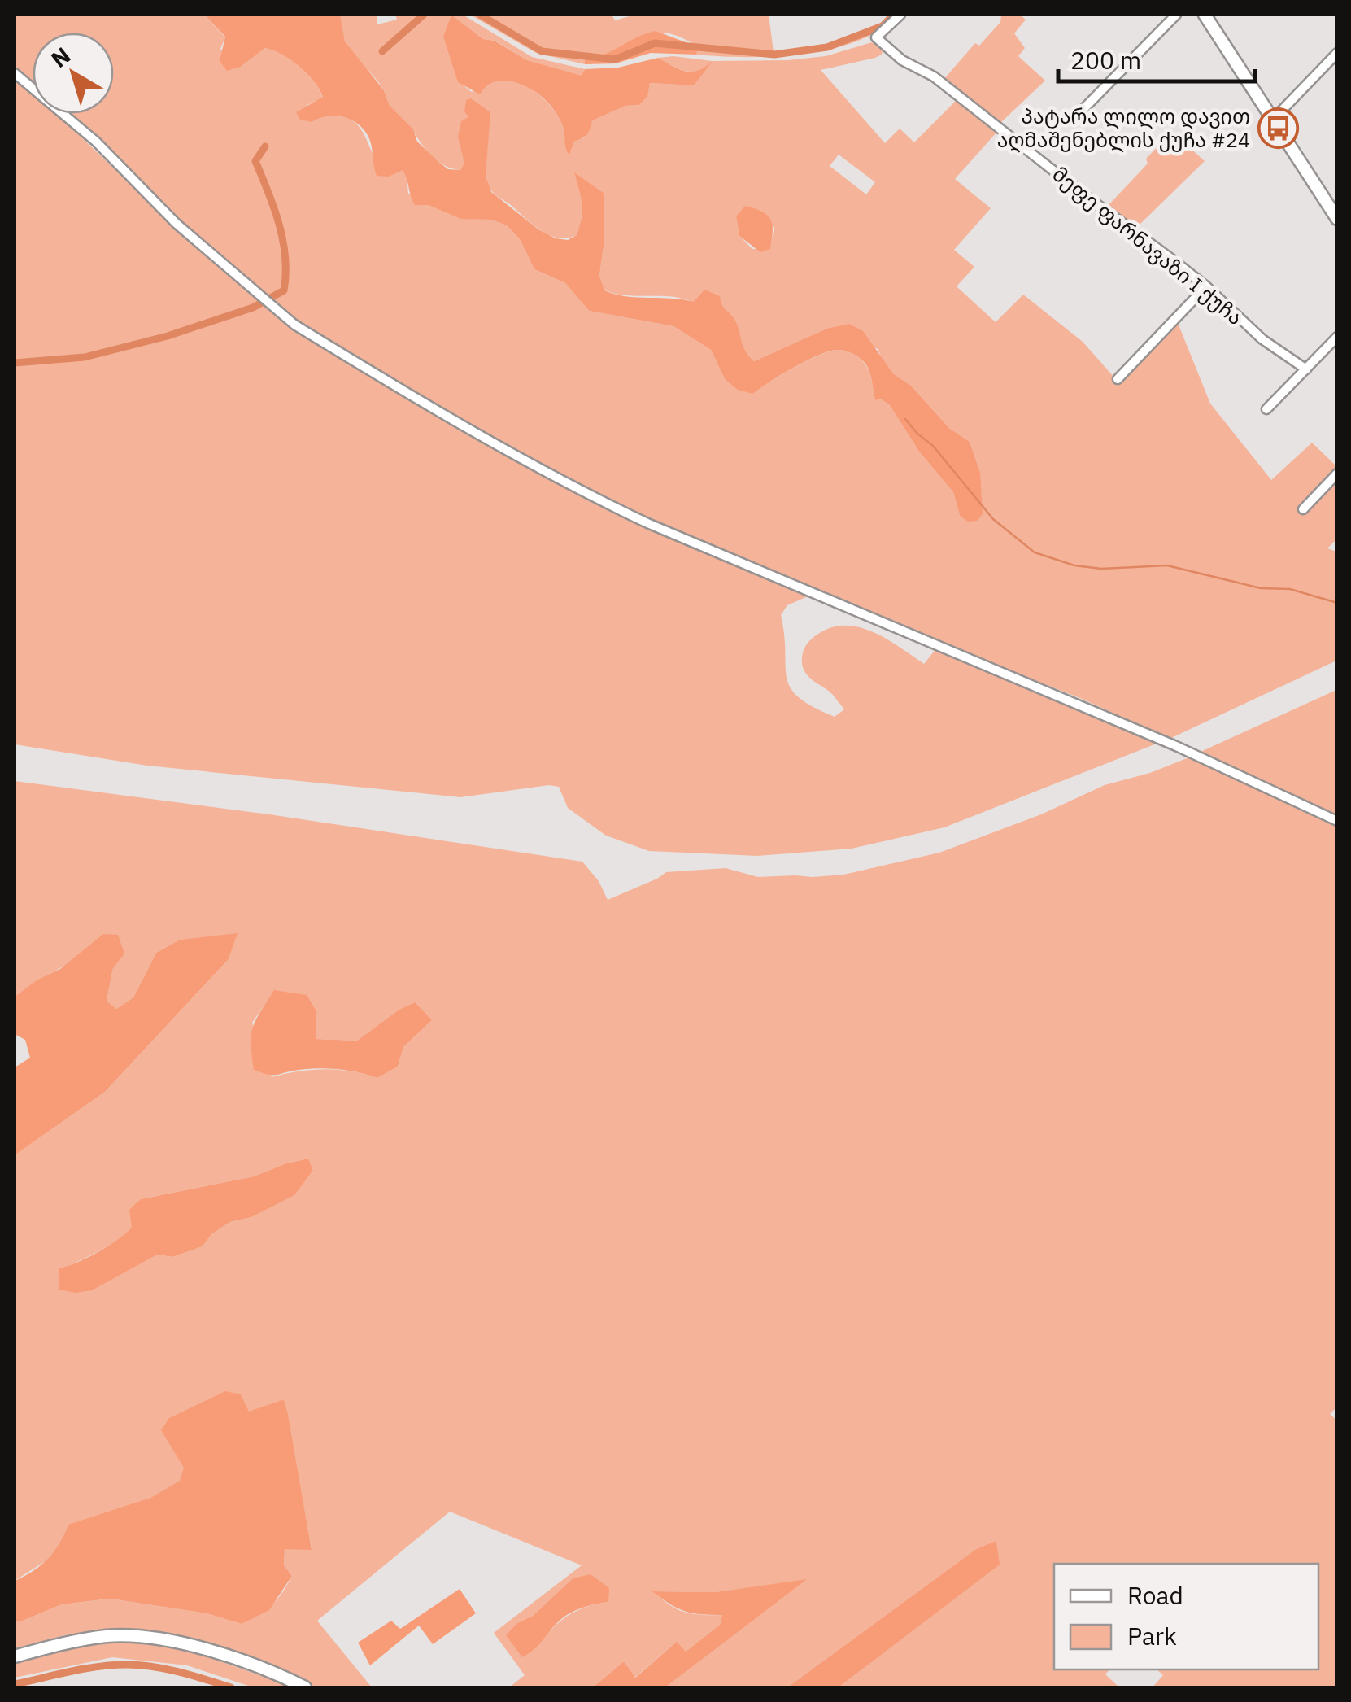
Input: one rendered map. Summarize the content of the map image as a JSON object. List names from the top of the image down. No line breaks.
{"streets":{"street":["მეფე ფარნავაზი I ქუჩა"]},"places":{"bus stop":["პატარა ლილო დავით აღმაშენებლის ქუჩა #24"]},"legend":["Road","Park"],"scale_bar":"200 m","north":"top left"}
